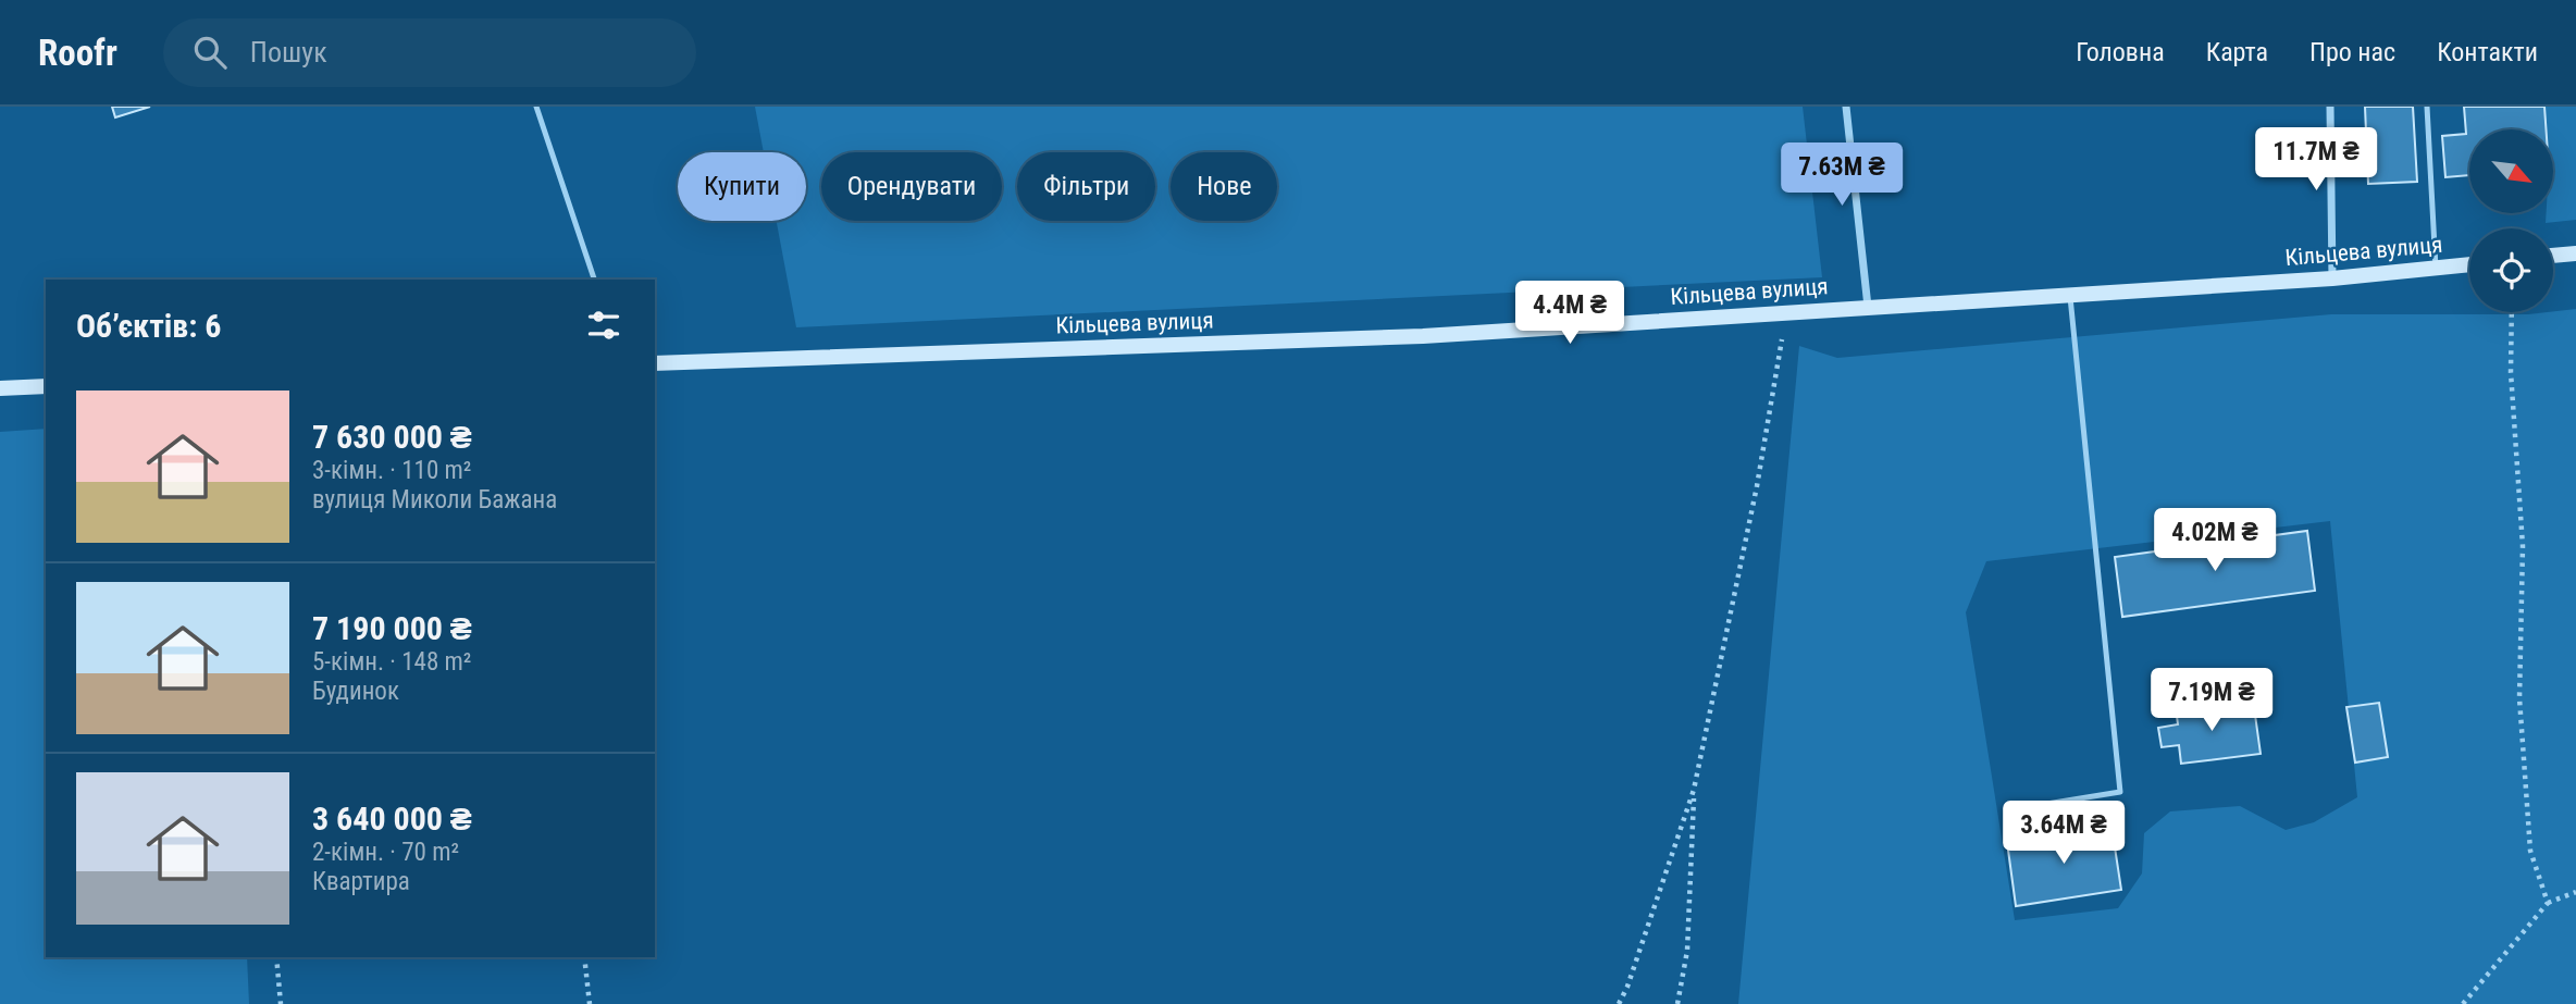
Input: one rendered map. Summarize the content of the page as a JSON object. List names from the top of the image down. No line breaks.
{"streets":{"street":["Кільцева вулиця"]},"north":"bottom right","page":{"header":"Roofr","search":"Пошук","nav":["Головна","Карта","Про нас","Контакти"],"price":["11.7M ₴","7.63M ₴","4.4M ₴","4.02M ₴","7.19M ₴","3.64M ₴"],"chip":["Купити","Орендувати","Фільтри","Нове"],"heading":"Об’єктів: 6","list":[{"name":"7 630 000 ₴","note":"3-кімн. · 110 m² · вулиця Миколи Бажана"},{"name":"7 190 000 ₴","note":"5-кімн. · 148 m² · Будинок"},{"name":"3 640 000 ₴","note":"2-кімн. · 70 m² · Квартира"}]}}
